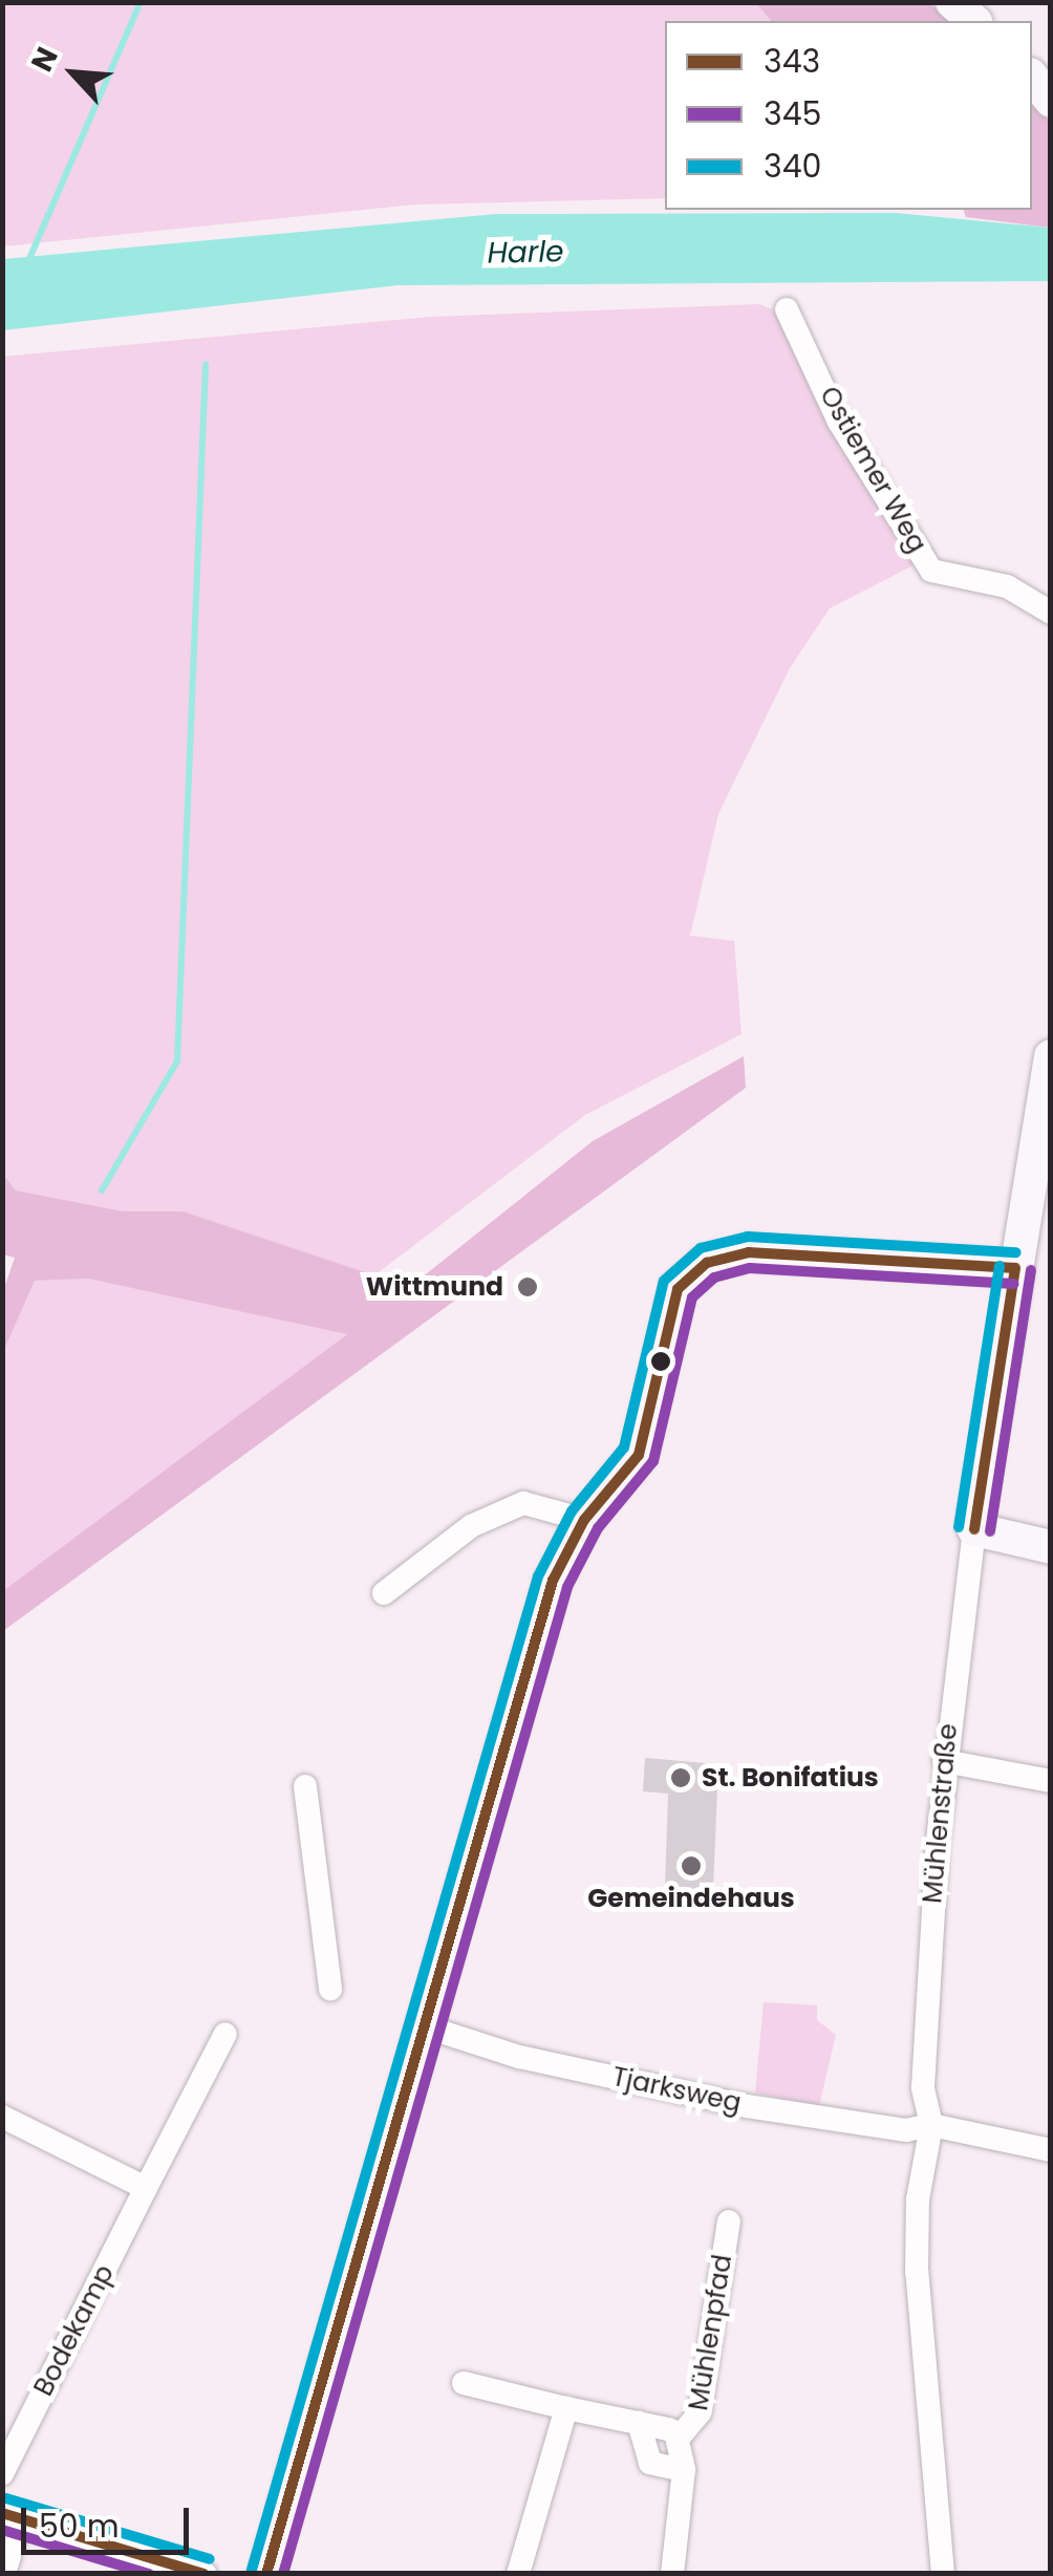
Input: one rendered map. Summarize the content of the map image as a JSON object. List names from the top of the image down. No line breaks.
{"streets":{"street":["Ostiemer Weg","Mühlenstraße","Tjarksweg","Bodekamp","Mühlenpfad"]},"crossings":[["Mühlenstraße","Tjarksweg"]],"water":["Harle"],"places":["Wittmund","St. Bonifatius","Gemeindehaus"],"lines":["transit line 340","transit line 343","transit line 345"],"legend":["343","345","340"],"scale_bar":"50 m","north":"top left"}
